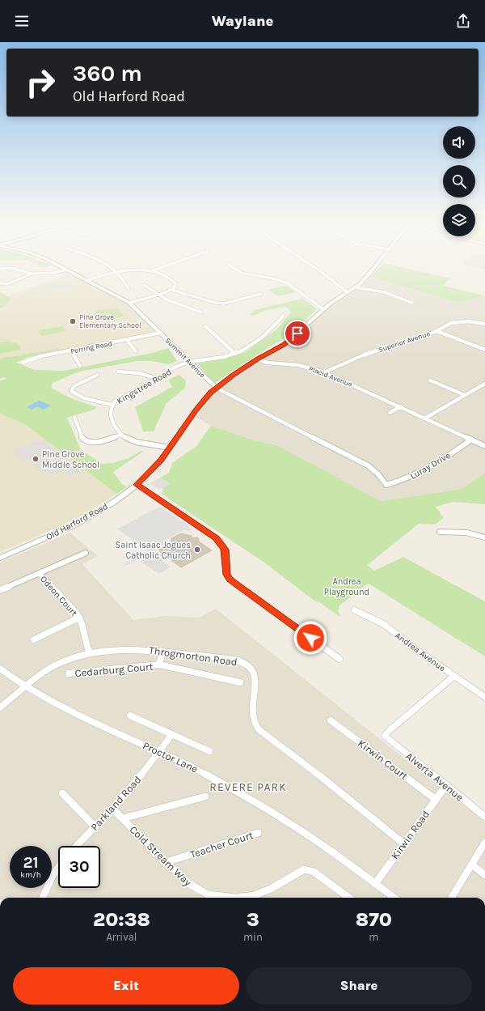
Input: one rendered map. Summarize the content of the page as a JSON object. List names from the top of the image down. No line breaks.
{"streets":{"street":["Superior Avenue","Perring Road","Summit Avenue","Placid Avenue","Kingstree Road","Luray Drive","Old Harford Road","Odeon Court","Andrea Avenue","Throgmorton Road","Cedarburg Court","Proctor Lane","Kirwin Court","Alverta Avenue","Parkland Road","Kirwin Road","Teacher Court","Cold Stream Way"]},"crossings":[["Superior Avenue","Placid Avenue"],["Perring Road","Summit Avenue"],["Summit Avenue","Kingstree Road"],["Summit Avenue","Luray Drive"],["Summit Avenue","Old Harford Road"],["Placid Avenue","Luray Drive"],["Placid Avenue","Old Harford Road"],["Odeon Court","Throgmorton Road"],["Andrea Avenue","Alverta Avenue"],["Throgmorton Road","Cedarburg Court"],["Throgmorton Road","Proctor Lane"],["Throgmorton Road","Kirwin Road"],["Proctor Lane","Parkland Road"],["Proctor Lane","Kirwin Road"],["Kirwin Court","Kirwin Road"],["Alverta Avenue","Kirwin Road"],["Parkland Road","Cold Stream Way"],["Teacher Court","Cold Stream Way"]],"districts":["REVERE PARK"],"parks":["Andrea Playground"],"places":["Pine Grove Elementary School","Pine Grove Middle School","Saint Isaac Jogues Catholic Church"],"page":{"header":"Waylane","turn":["360 m","Old Harford Road"],"speed":"21 km/h","limit":"30","eta":["20:38","Arrival","3","min","870","m"],"buttons":["Exit","Share"]}}
